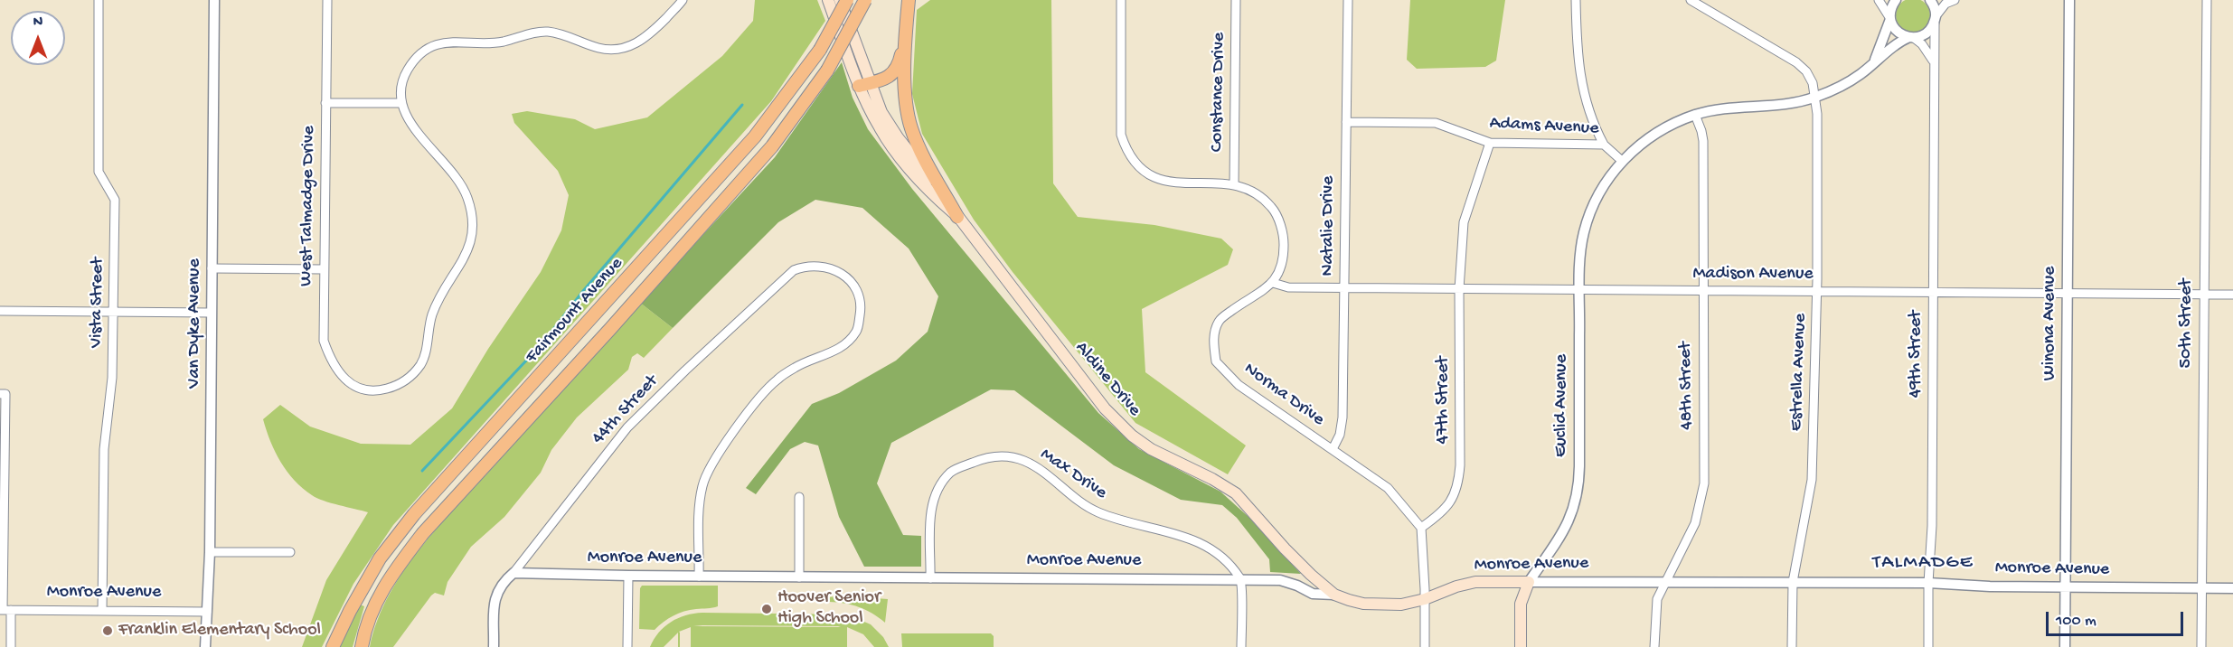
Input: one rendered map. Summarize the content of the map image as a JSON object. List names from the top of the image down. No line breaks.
{"streets":{"main road":["Fairmount Avenue","Aldine Drive","Euclid Avenue","Monroe Avenue"],"street":["Constance Drive","Adams Avenue","West Talmadge Drive","Natalie Drive","Madison Avenue","Vista Street","Van Dyke Avenue","Winona Avenue","50th Street","49th Street","Estrella Avenue","48th Street","Norma Drive","47th Street","44th Street","Max Drive"]},"crossings":[["Constance Drive","Norma Drive"],["Adams Avenue","Natalie Drive"],["Adams Avenue","47th Street"],["Adams Avenue","Euclid Avenue"],["Natalie Drive","Madison Avenue"],["Natalie Drive","Norma Drive"],["Madison Avenue","Winona Avenue"],["Madison Avenue","50th Street"],["Madison Avenue","49th Street"],["Madison Avenue","Estrella Avenue"],["Madison Avenue","48th Street"],["Madison Avenue","Norma Drive"],["Madison Avenue","47th Street"],["Madison Avenue","Euclid Avenue"],["Vista Street","Monroe Avenue"],["Van Dyke Avenue","Monroe Avenue"],["Winona Avenue","Monroe Avenue"],["50th Street","Monroe Avenue"],["49th Street","Monroe Avenue"],["Estrella Avenue","Monroe Avenue"],["Aldine Drive","Monroe Avenue"],["48th Street","Monroe Avenue"],["Norma Drive","47th Street"],["Euclid Avenue","Monroe Avenue"],["44th Street","Monroe Avenue"],["Max Drive","Monroe Avenue"]],"districts":["TALMADGE"],"places":["Hoover Senior High School","Franklin Elementary School"],"scale_bar":"100 m","north":"top"}
